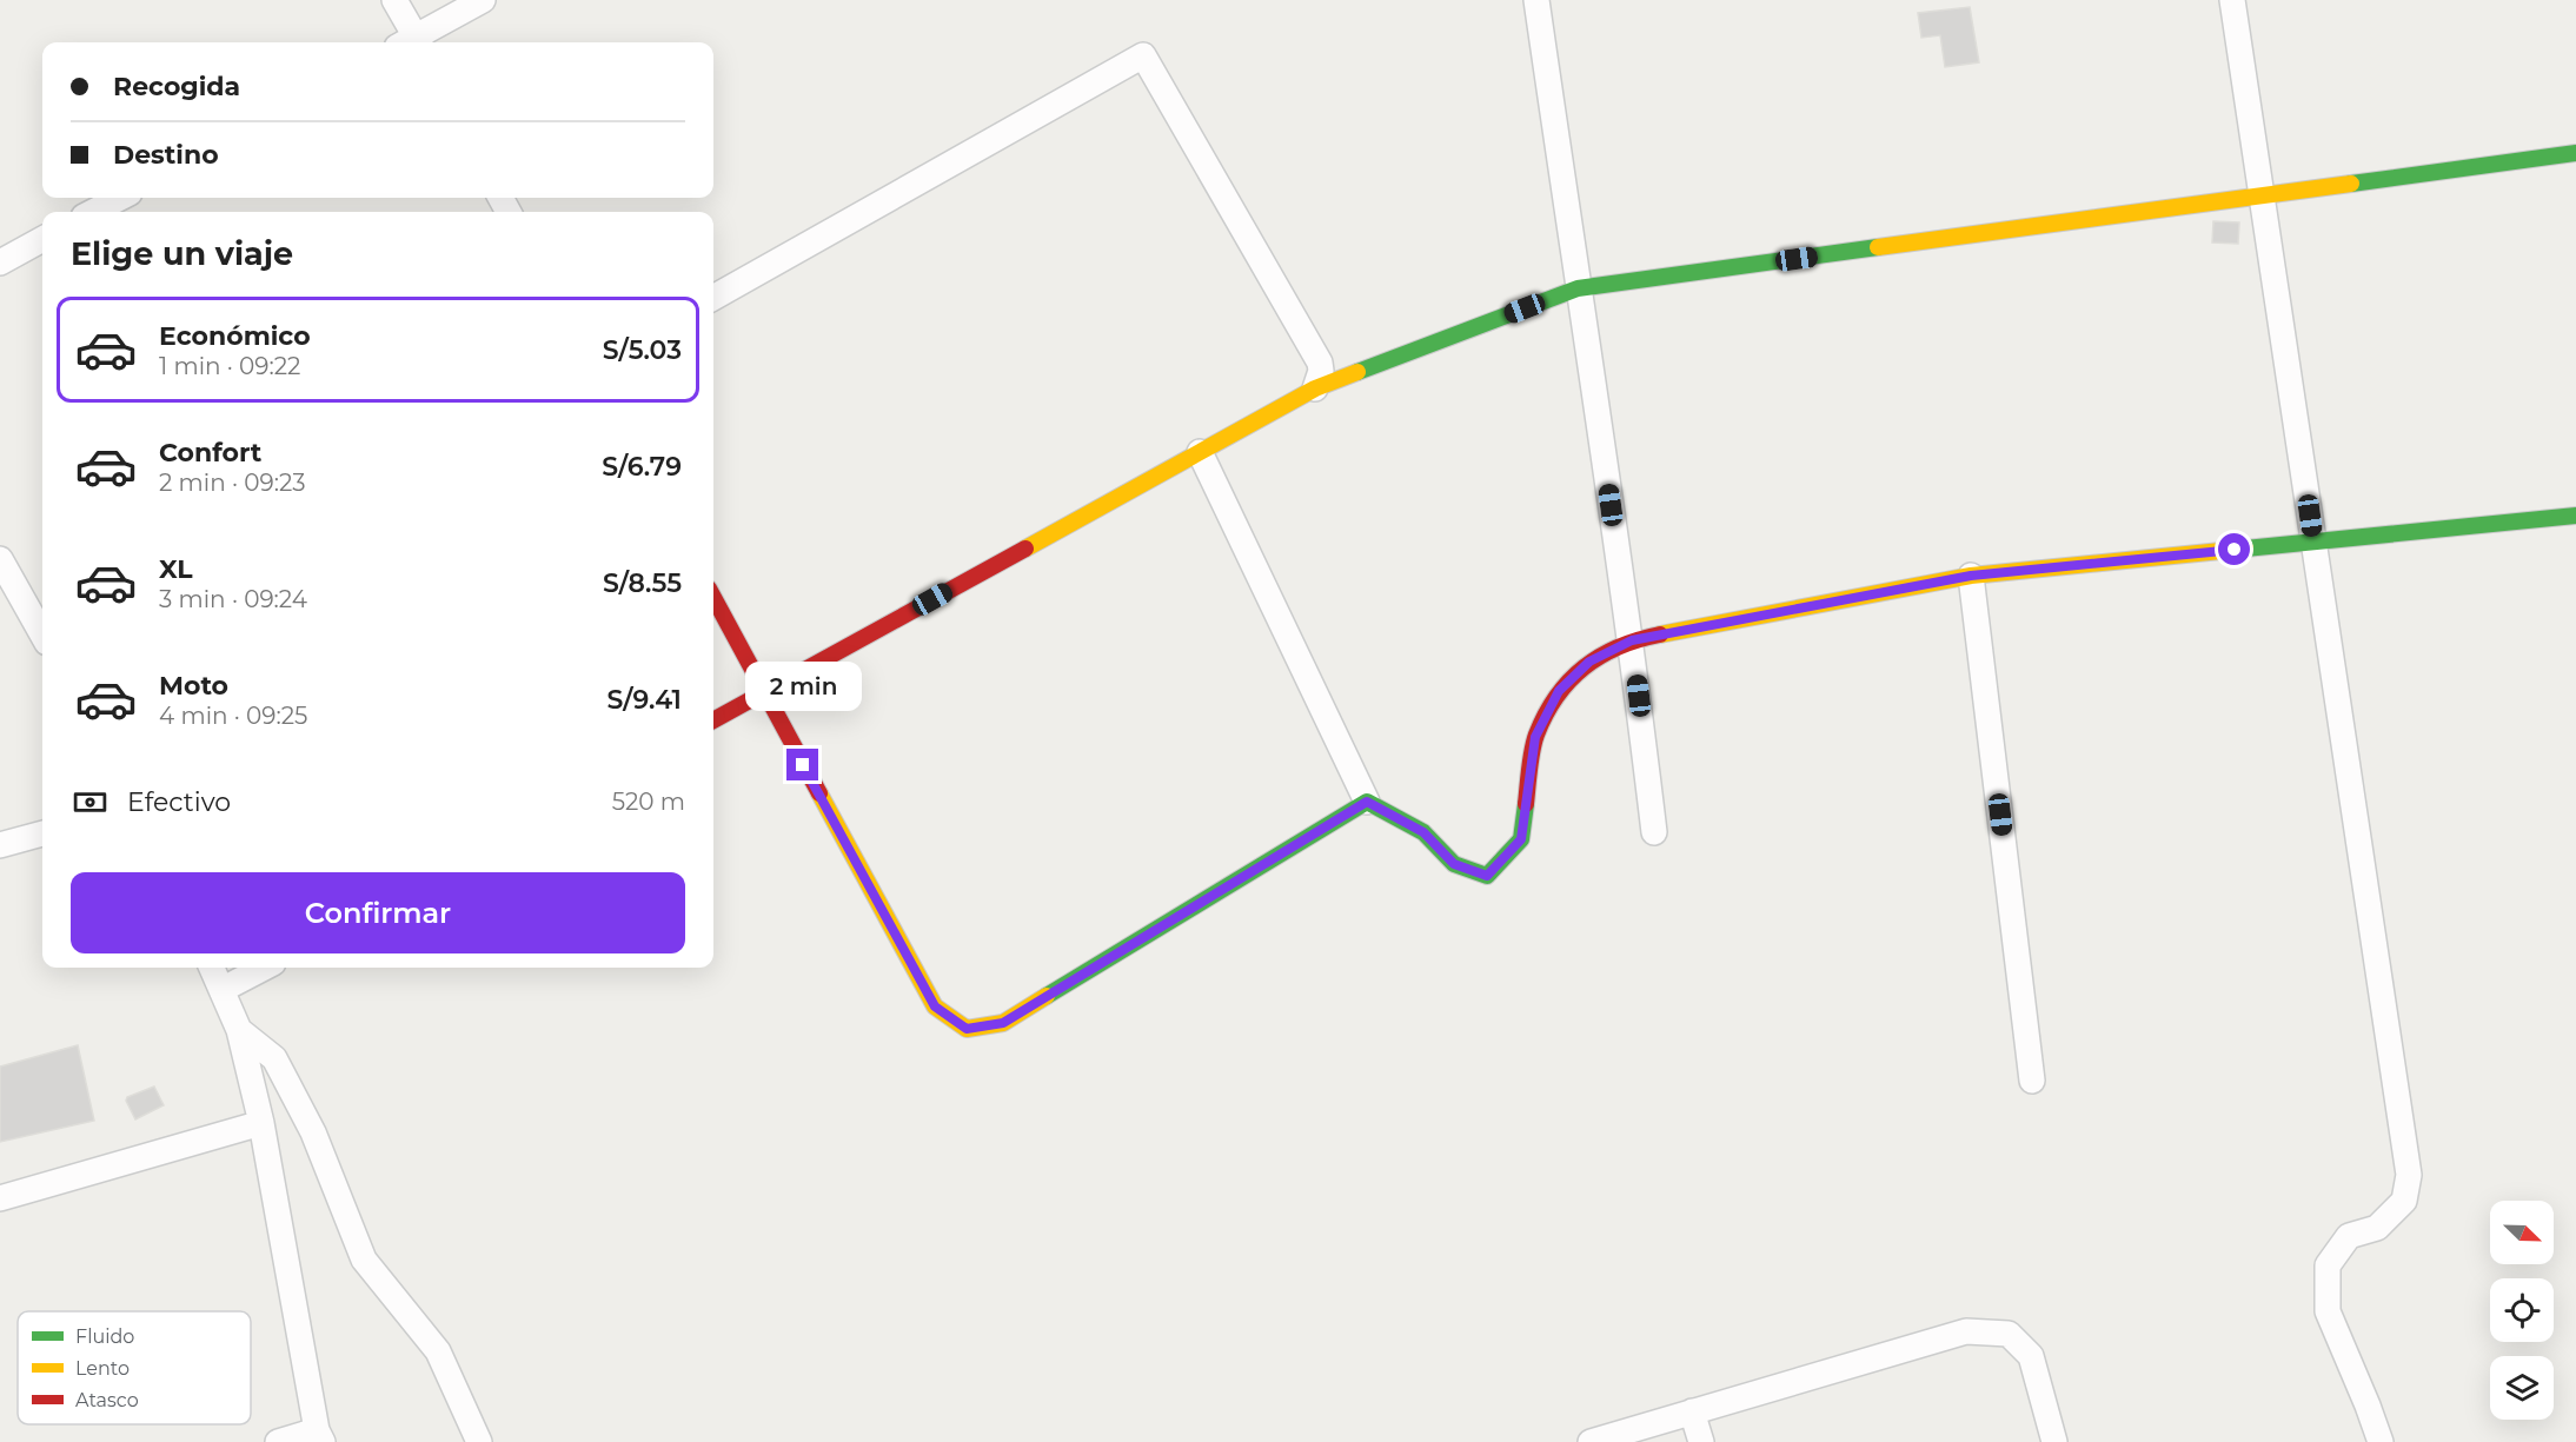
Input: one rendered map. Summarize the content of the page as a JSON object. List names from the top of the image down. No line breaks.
{"legend":["Fluido","Lento","Atasco"],"north":"bottom right","page":{"banner":["Recogida","Destino"],"heading":"Elige un viaje","list":[{"name":"Económico","note":"1 min · 09:22","value":"S/5.03"},{"name":"Confort","note":"2 min · 09:23","value":"S/6.79"},{"name":"XL","note":"3 min · 09:24","value":"S/8.55"},{"name":"Moto","note":"4 min · 09:25","value":"S/9.41"}],"bubble":"2 min","pay":["Efectivo","520 m"],"buttons":"Confirmar"}}
